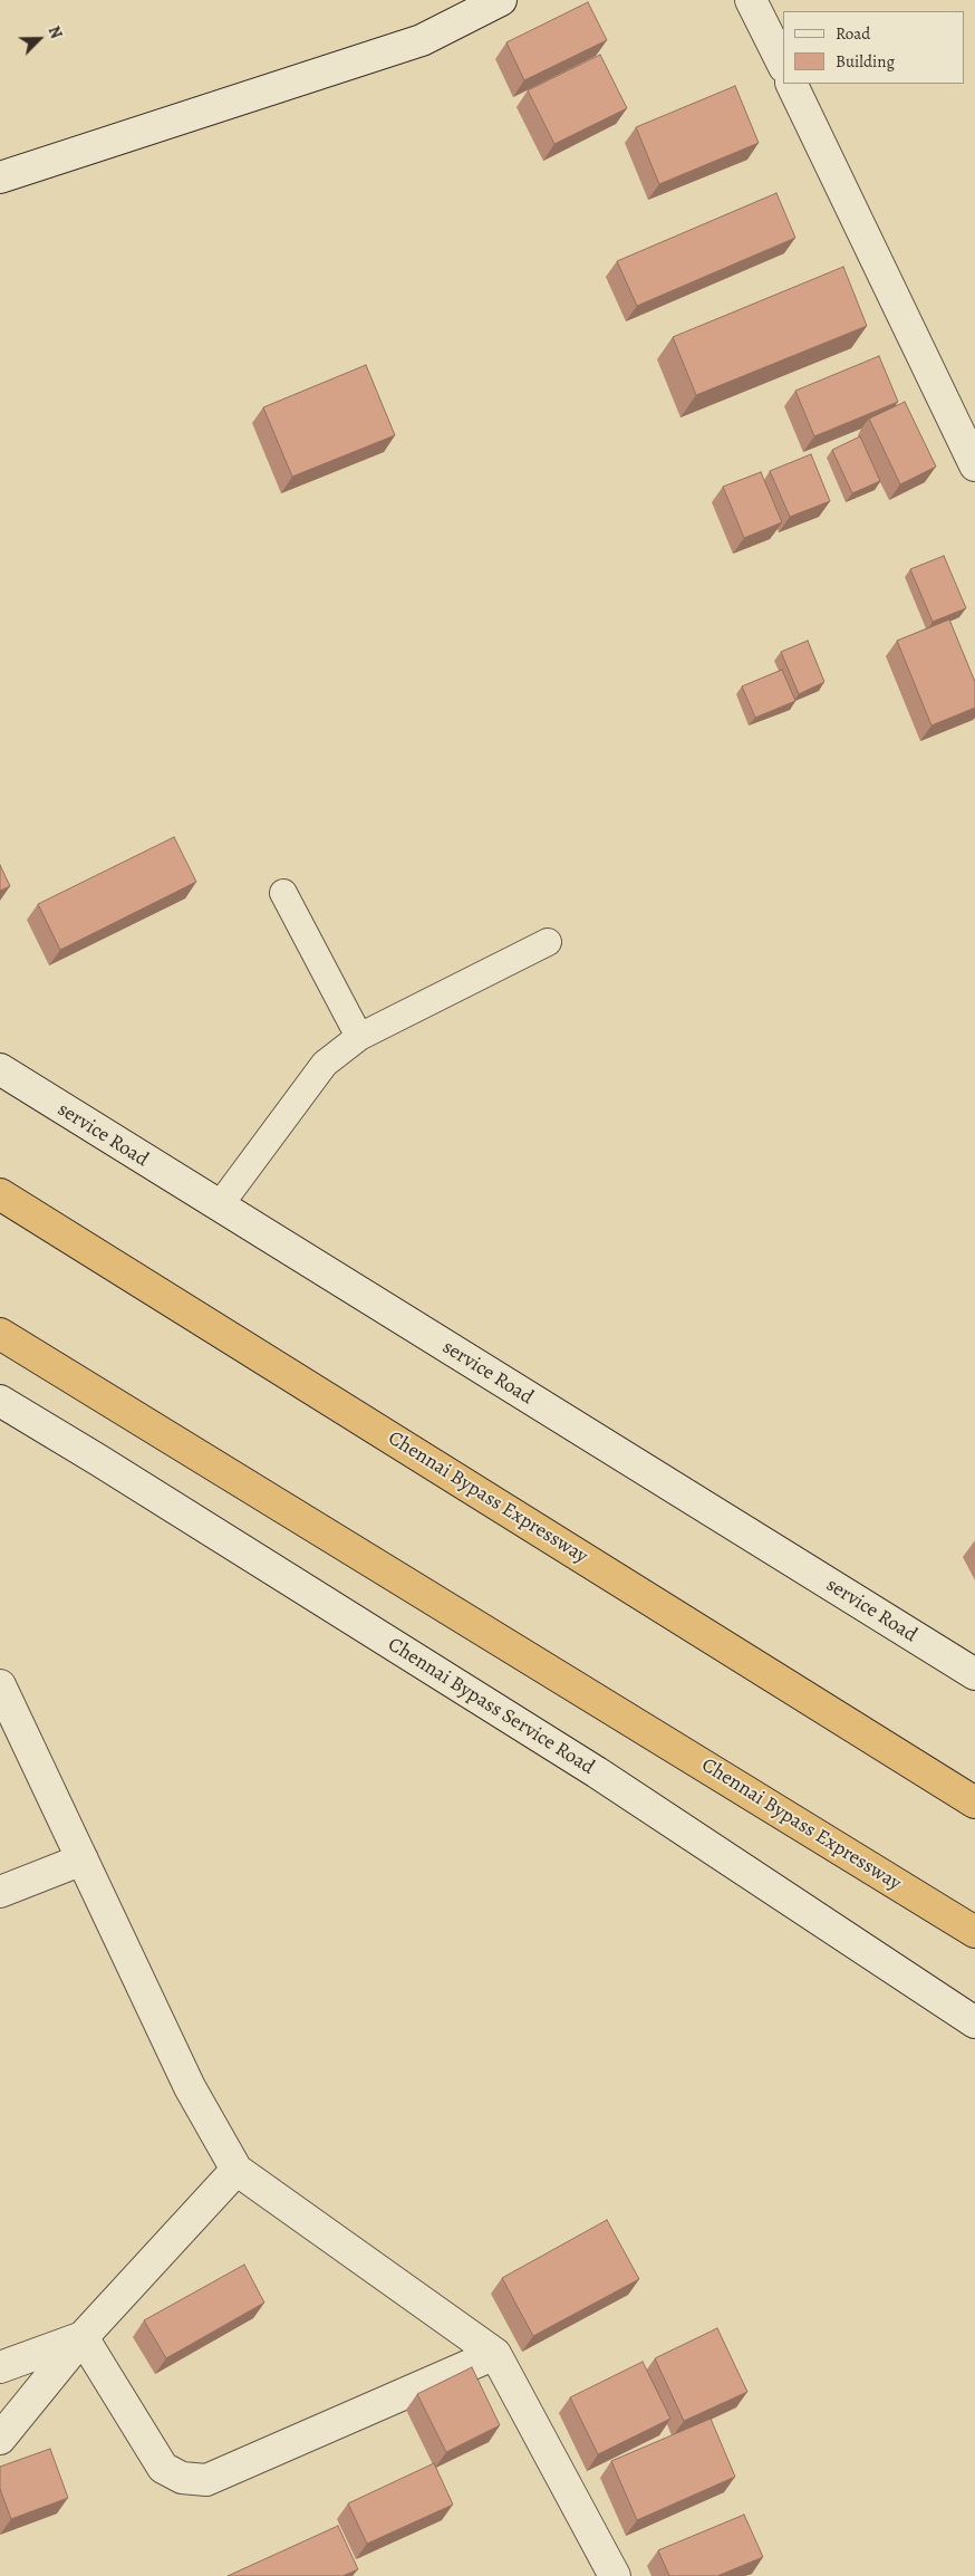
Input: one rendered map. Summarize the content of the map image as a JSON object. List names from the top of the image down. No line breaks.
{"streets":{"highway":["Chennai Bypass Expressway"],"street":["service Road","Chennai Bypass Service Road"]},"legend":["Road","Building"],"north":"top right"}
